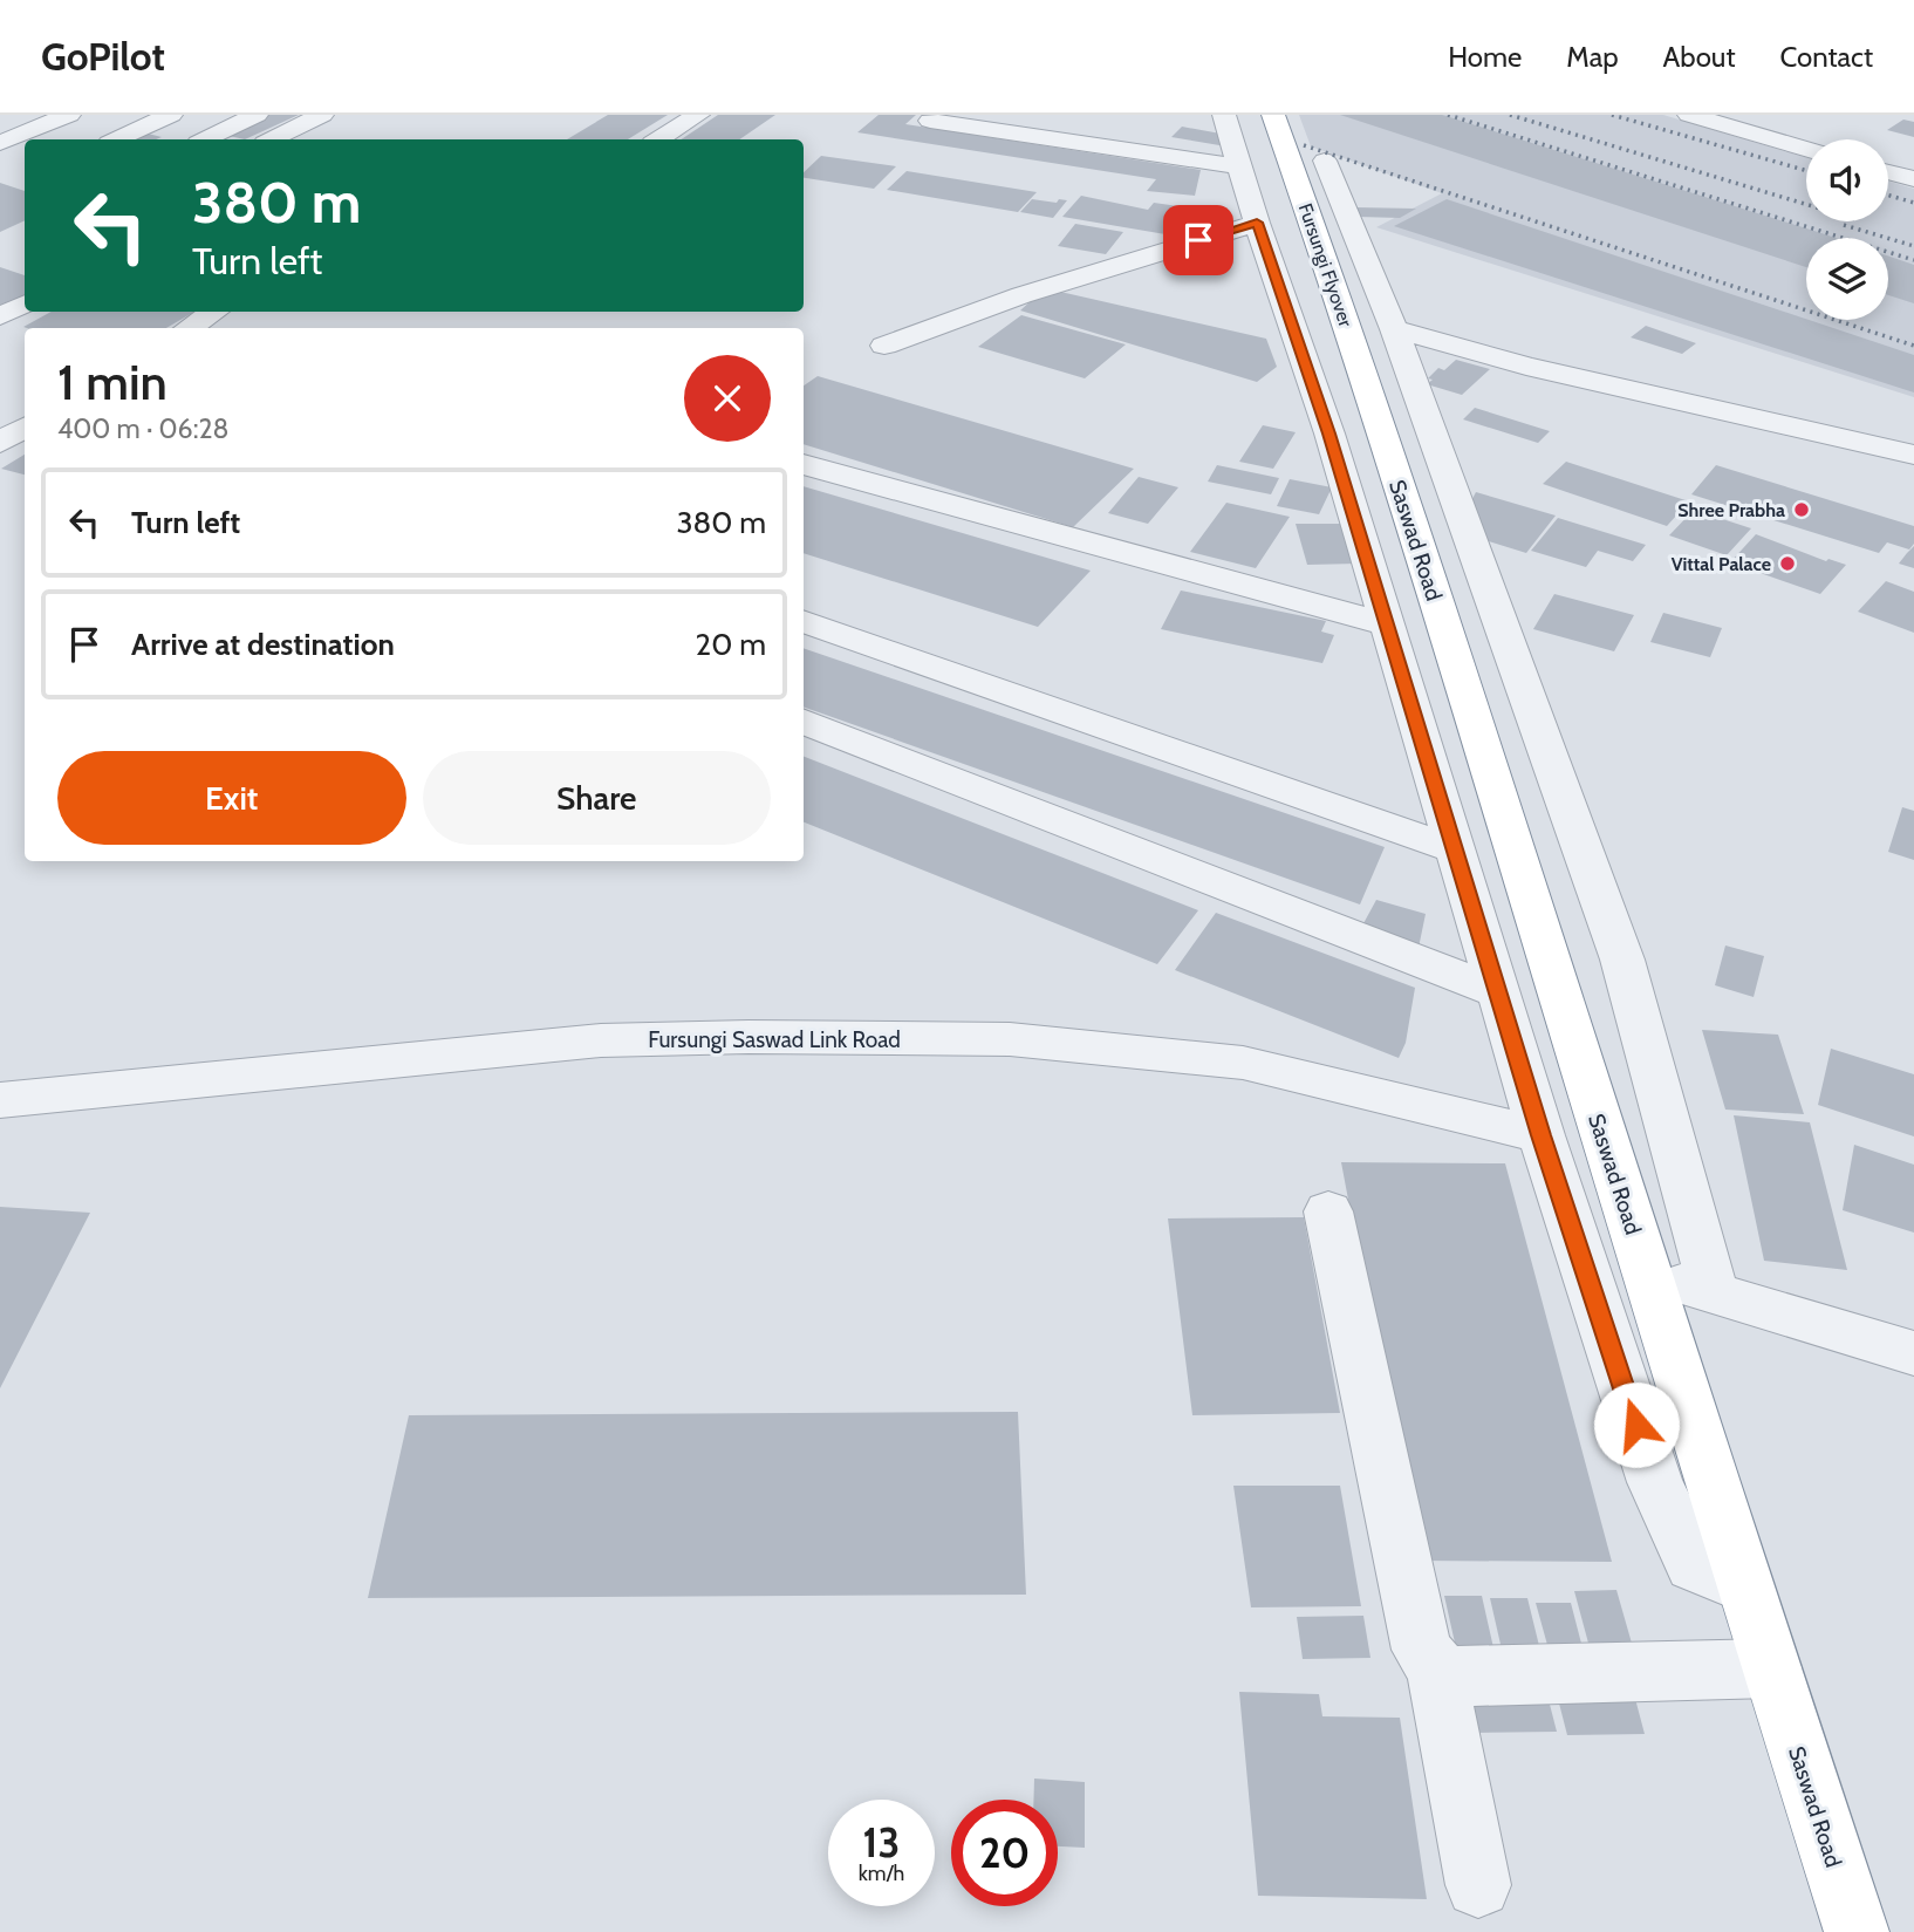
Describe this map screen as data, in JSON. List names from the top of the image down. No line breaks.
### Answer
{"streets":{"highway":["Fursungi Flyover","Saswad Road"],"street":["Fursungi Saswad Link Road"]},"crossings":[["Fursungi Flyover","Saswad Road"]],"places":["Shree Prabha","Vittal Palace"],"page":{"header":"GoPilot","nav":["Home","Map","About","Contact"],"turn":["380 m","Turn left"],"heading":["1 min","400 m · 06:28"],"list":[{"name":"Turn left","value":"380 m"},{"name":"Arrive at destination","value":"20 m"}],"buttons":["Exit","Share"],"speed":"13 km/h","limit":"20"}}
